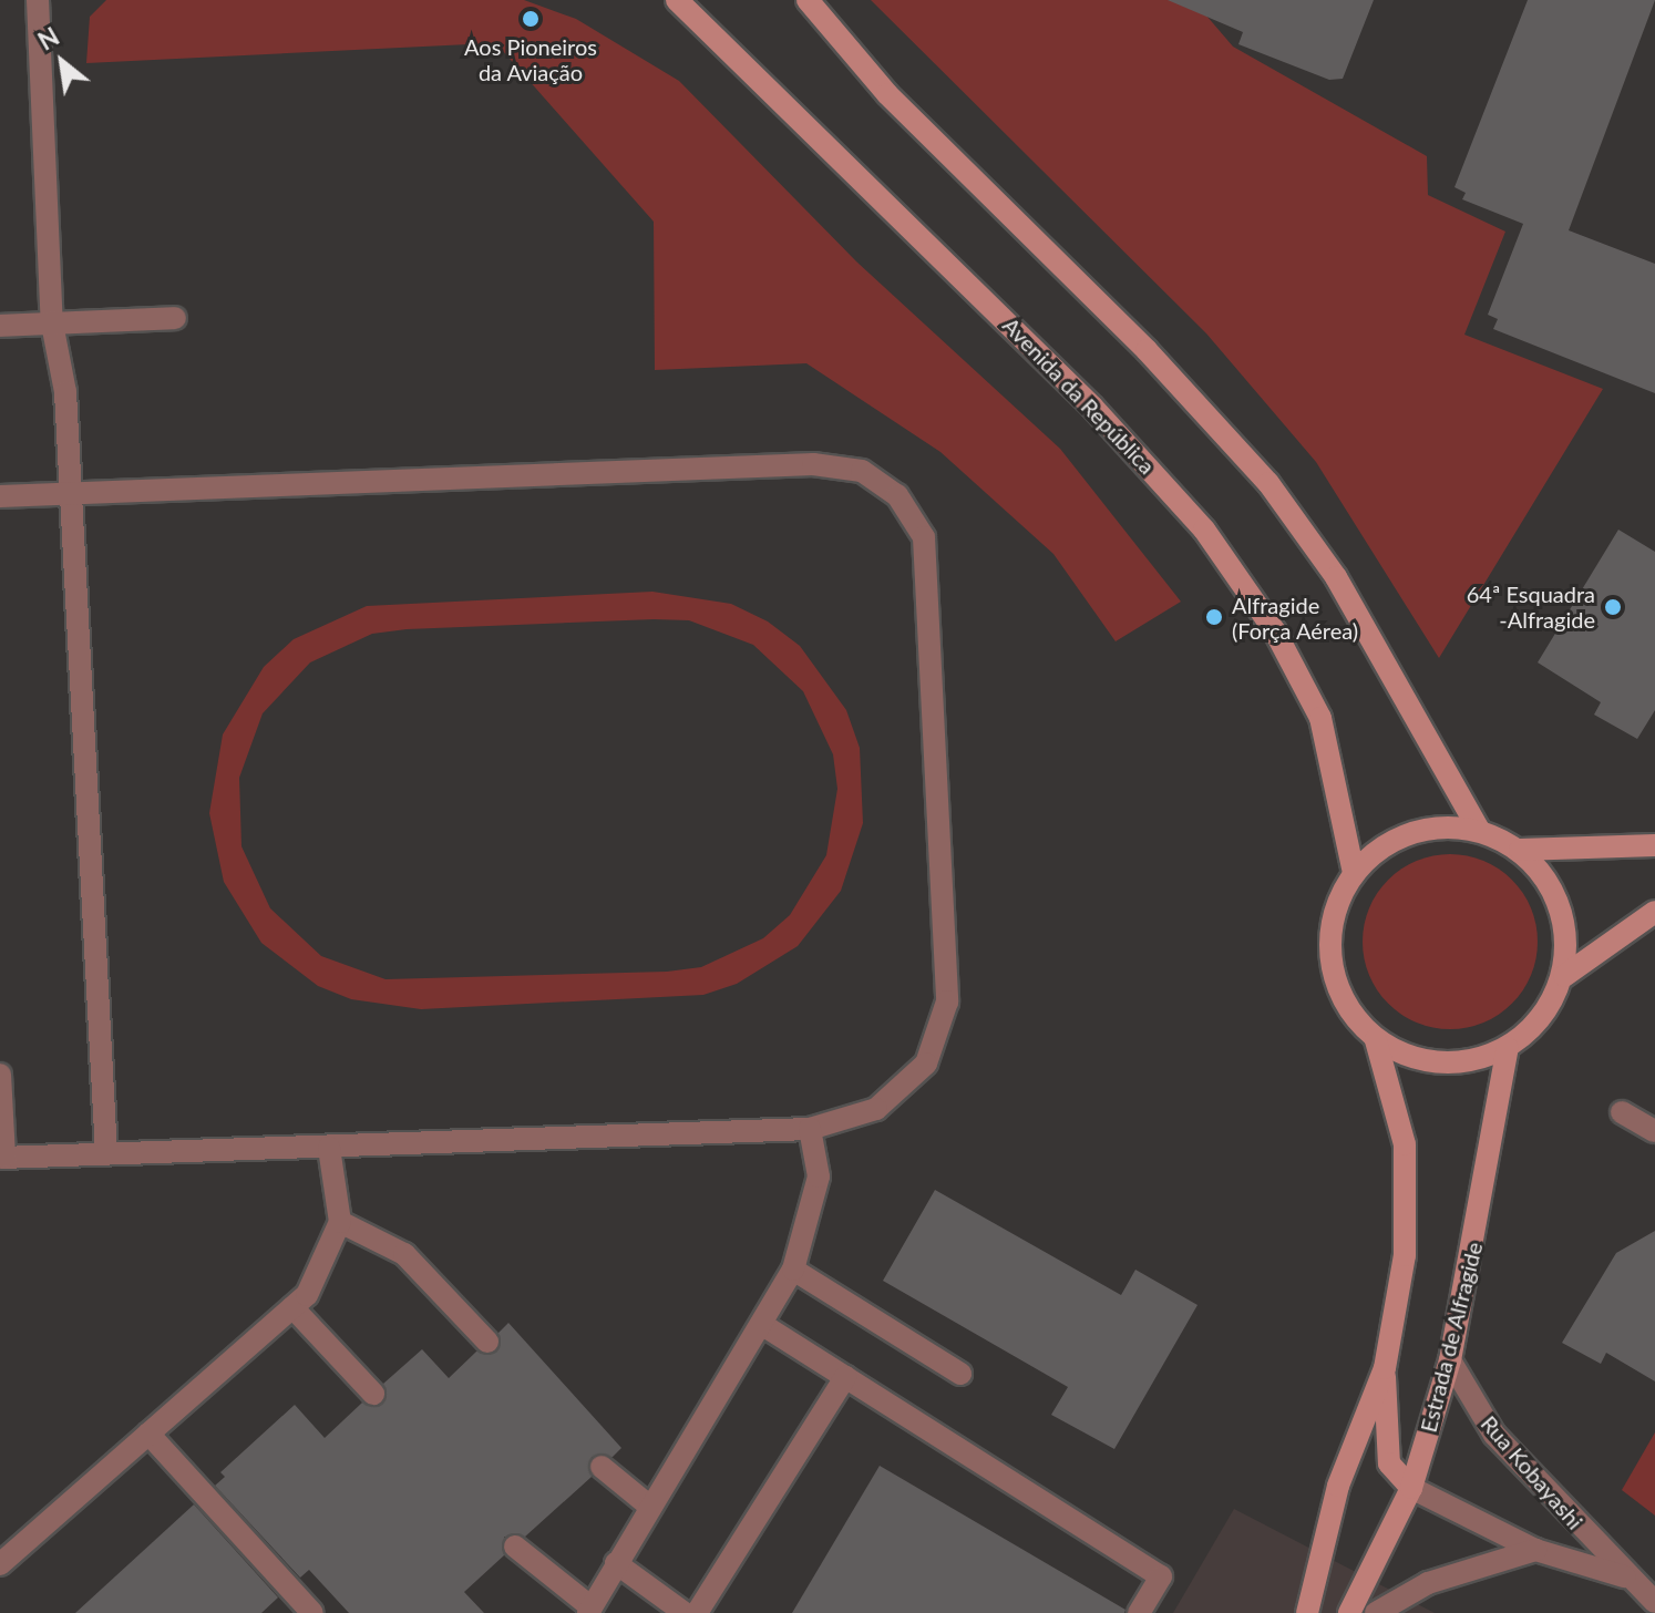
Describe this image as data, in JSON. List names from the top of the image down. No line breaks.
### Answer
{"streets":{"street":["Avenida da República","Estrada de Alfragide","Rua Kobayashi"]},"crossings":[["Avenida da República","Estrada de Alfragide"],["Estrada de Alfragide","Rua Kobayashi"]],"places":["Aos Pioneiros da Aviação","64ª Esquadra -Alfragide","Alfragide (Força Aérea)"],"north":"top left"}
